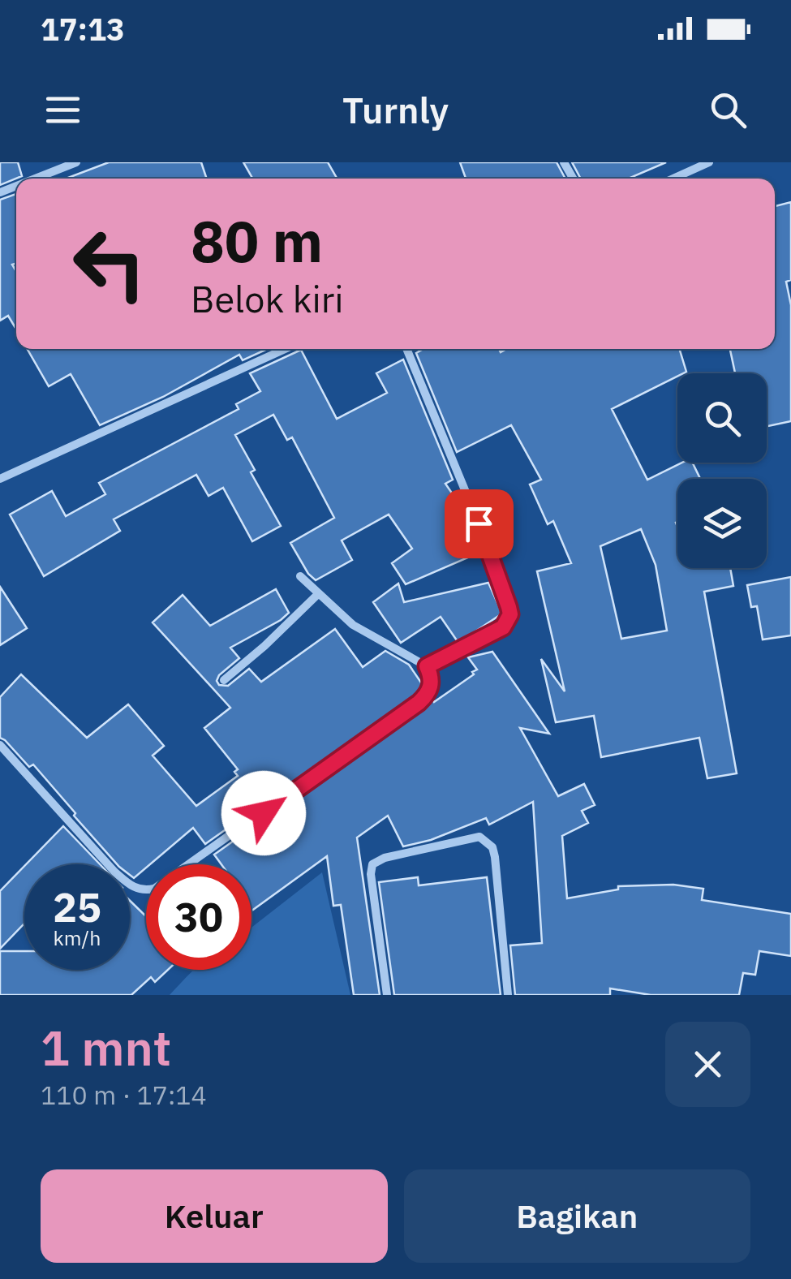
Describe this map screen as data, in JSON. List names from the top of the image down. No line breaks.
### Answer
{"page":{"status":"17:13","header":"Turnly","turn":["80 m","Belok kiri"],"speed":"25 km/h","limit":"30","heading":["1 mnt","110 m · 17:14"],"buttons":["Keluar","Bagikan"]}}
